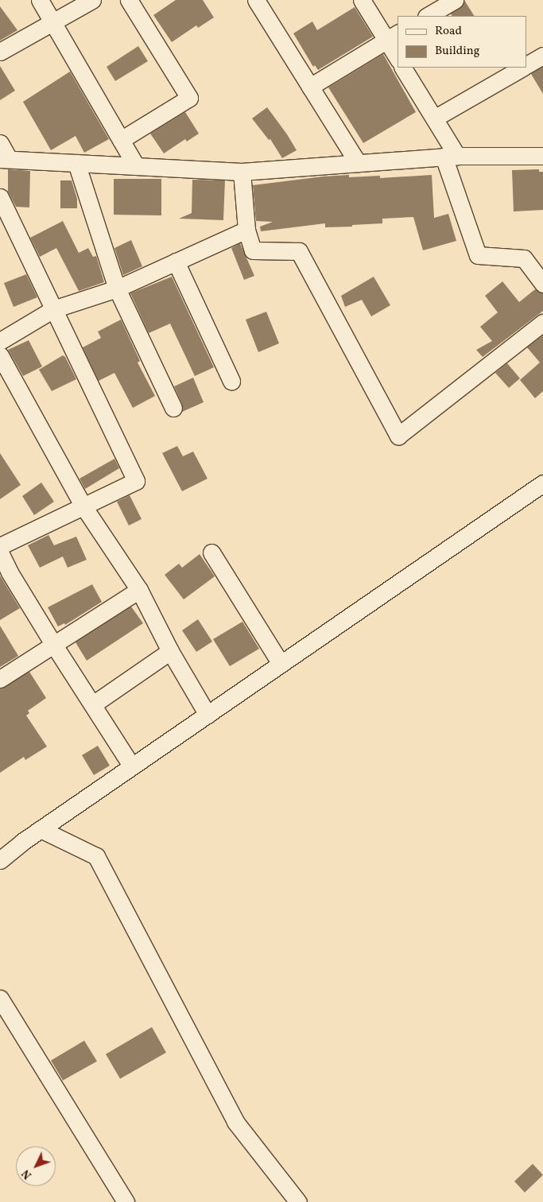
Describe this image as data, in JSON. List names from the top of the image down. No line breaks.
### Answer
{"legend":["Road","Building"],"north":"bottom left"}
